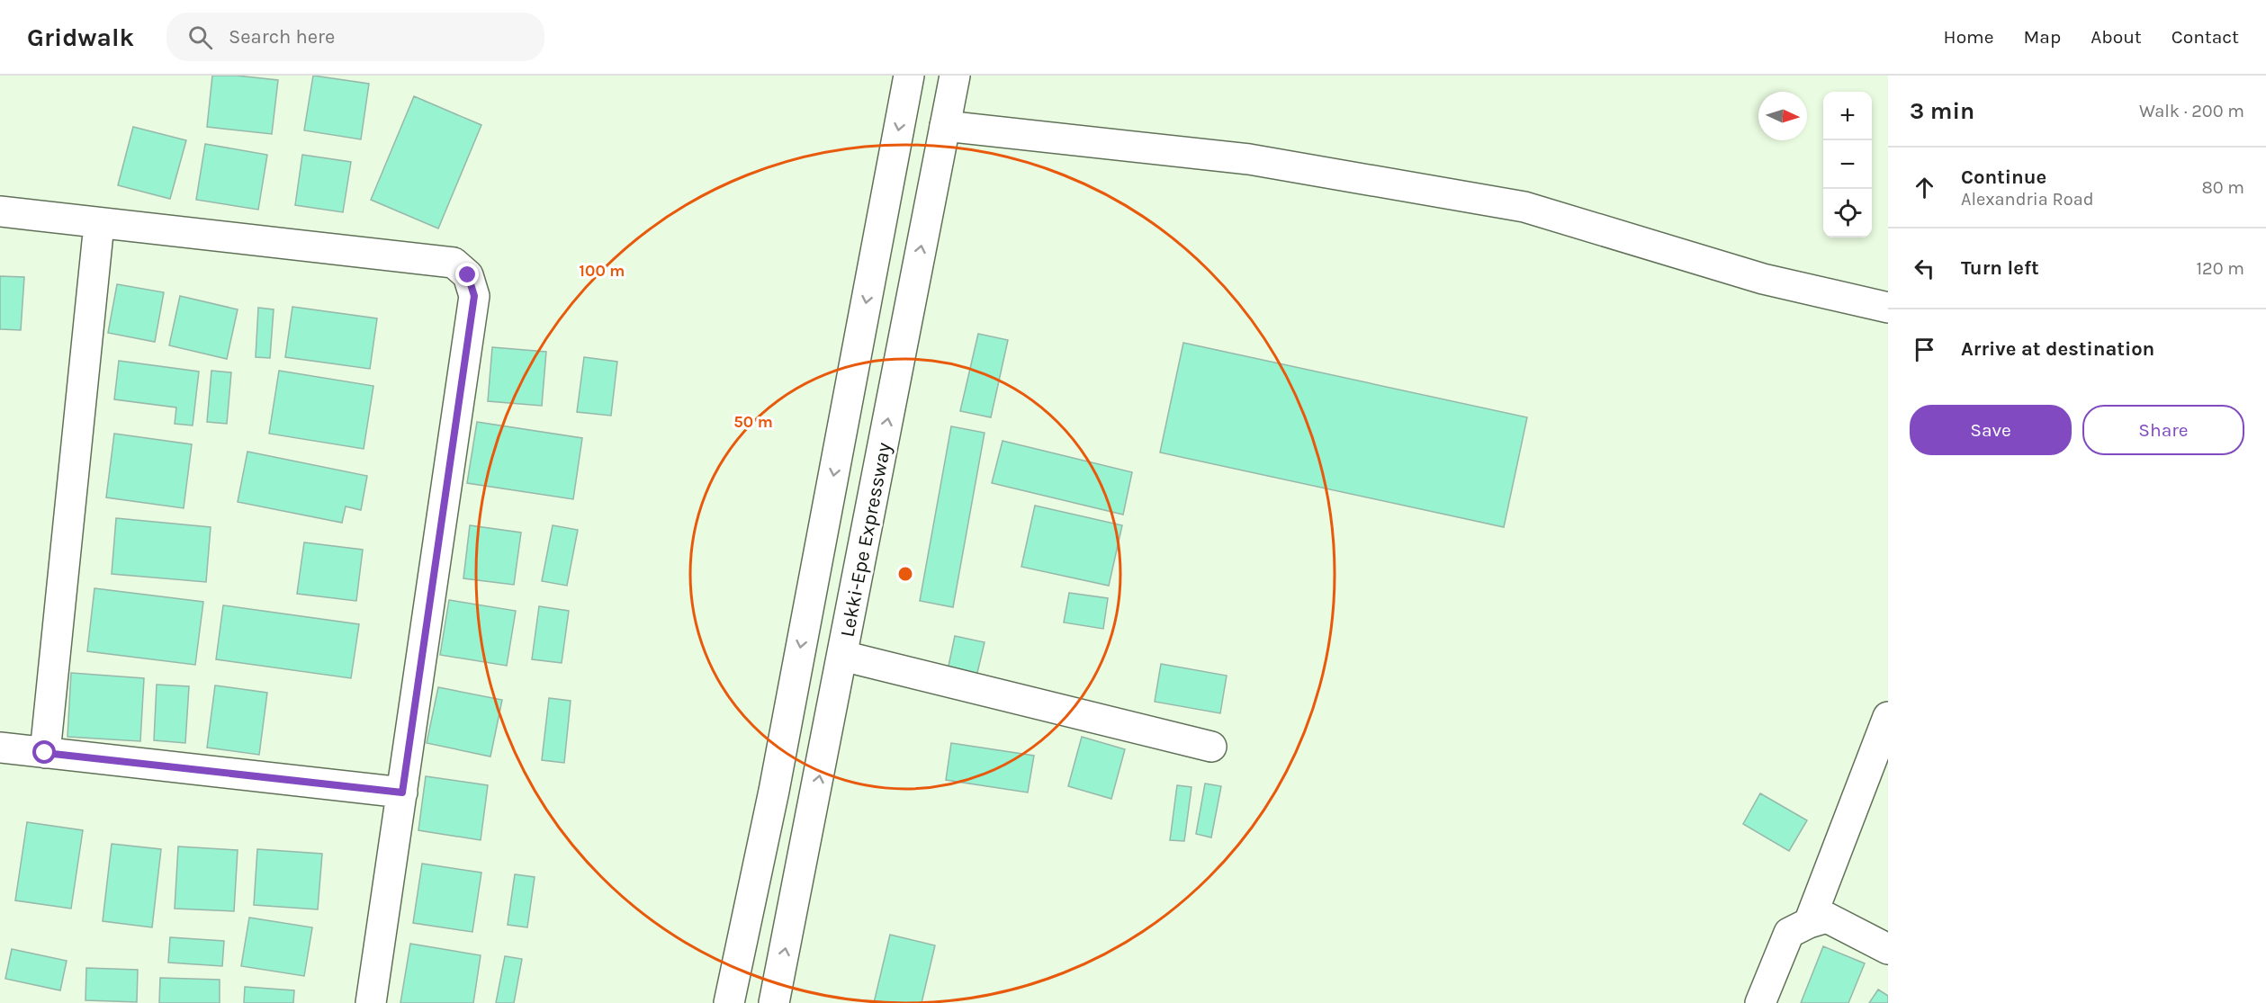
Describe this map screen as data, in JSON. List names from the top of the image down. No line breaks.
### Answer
{"streets":{"main road":["Lekki-Epe Expressway"]},"north":"right","page":{"header":"Gridwalk","search":"Search here","nav":["Home","Map","About","Contact"],"heading":["3 min","Walk · 200 m"],"map_buttons":["+","−"],"list":[["Continue","Alexandria Road","80 m"],["Turn left","120 m"],"Arrive at destination"],"buttons":["Save","Share"]},"rings":["100 m","50 m"]}
